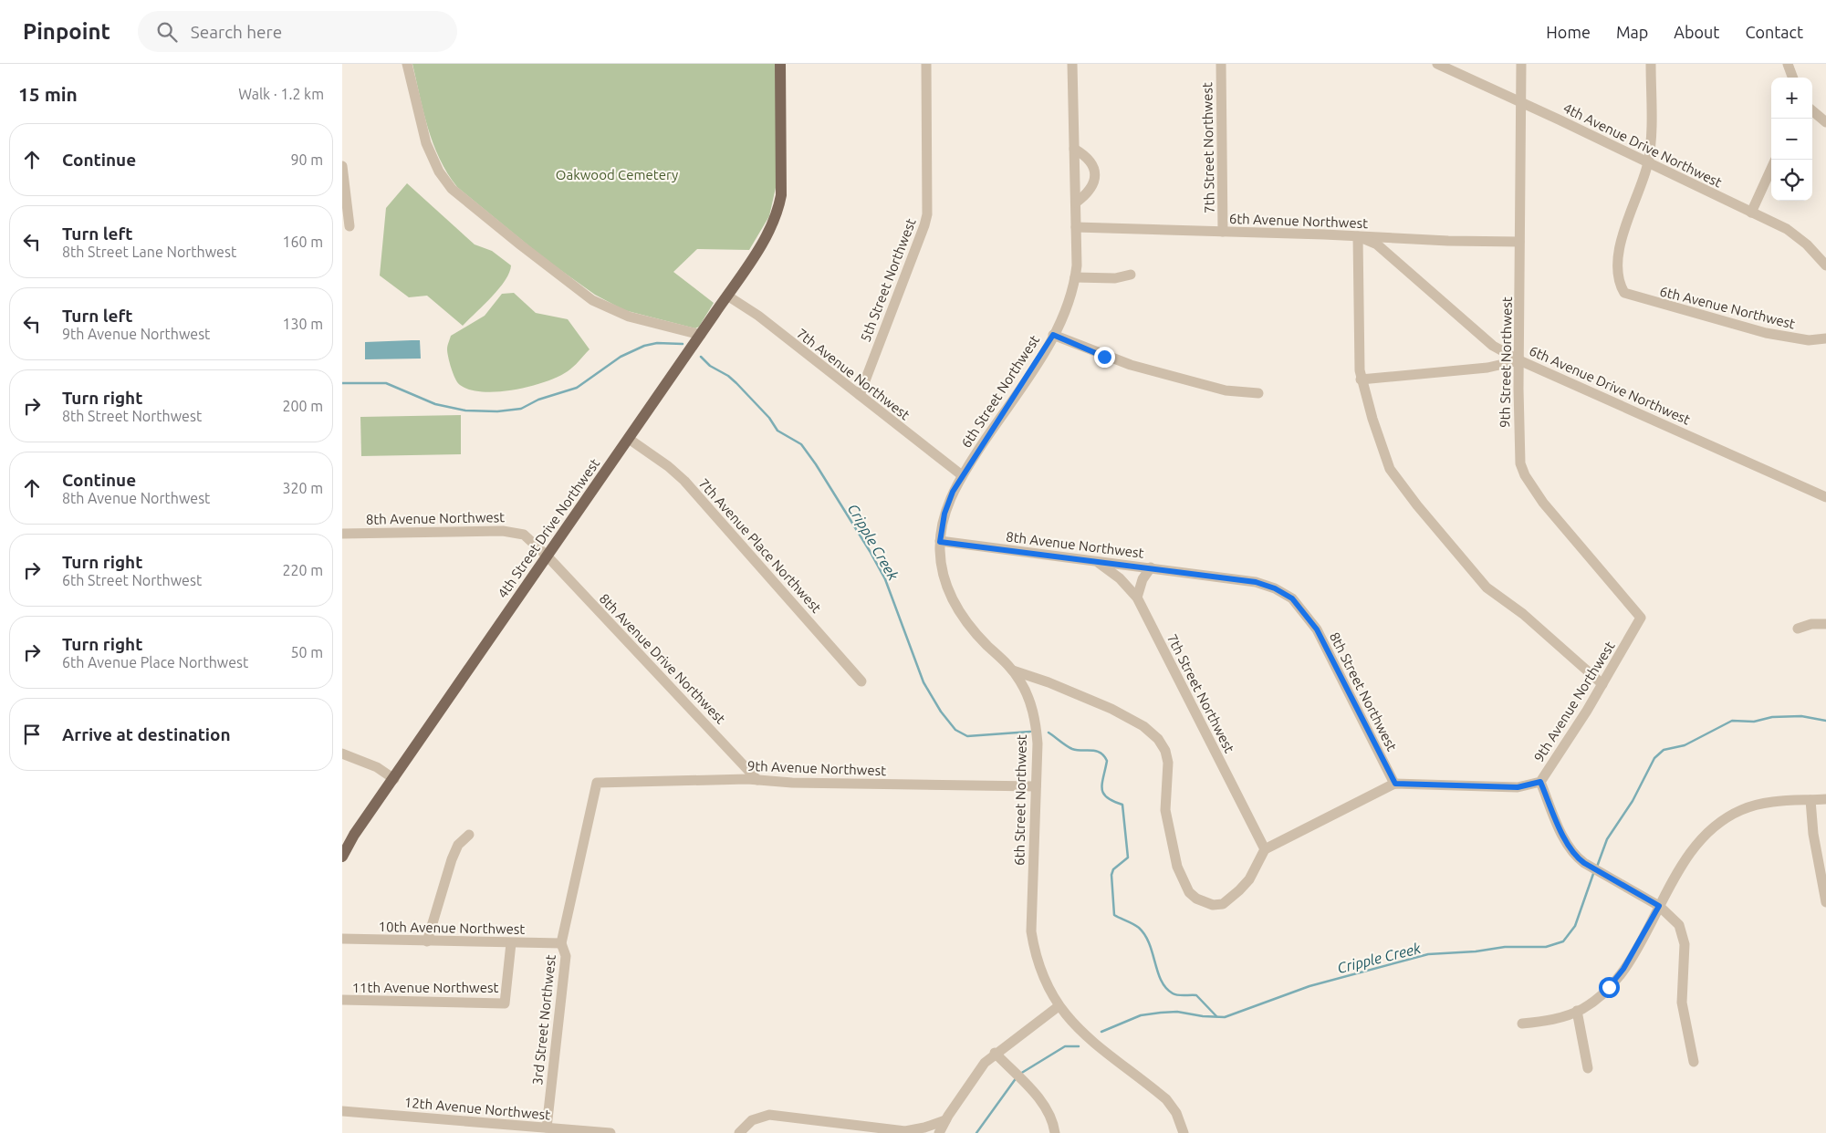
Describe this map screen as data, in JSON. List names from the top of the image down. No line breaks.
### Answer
{"streets":{"main road":["4th Street Drive Northwest"],"street":["4th Avenue Drive Northwest","7th Street Northwest","6th Avenue Northwest","5th Street Northwest","9th Street Northwest","7th Avenue Northwest","6th Avenue Drive Northwest","6th Street Northwest","8th Avenue Northwest","7th Avenue Place Northwest","8th Avenue Drive Northwest","8th Street Northwest","9th Avenue Northwest","10th Avenue Northwest","11th Avenue Northwest","3rd Street Northwest","12th Avenue Northwest"]},"crossings":[["4th Avenue Drive Northwest","6th Avenue Northwest"],["4th Avenue Drive Northwest","9th Street Northwest"],["7th Street Northwest","6th Avenue Northwest"],["7th Street Northwest","8th Avenue Northwest"],["7th Street Northwest","9th Avenue Northwest"],["6th Avenue Northwest","9th Street Northwest"],["6th Avenue Northwest","6th Avenue Drive Northwest"],["6th Avenue Northwest","6th Street Northwest"],["5th Street Northwest","7th Avenue Northwest"],["9th Street Northwest","6th Avenue Drive Northwest"],["9th Street Northwest","9th Avenue Northwest"],["7th Avenue Northwest","6th Street Northwest"],["7th Avenue Northwest","4th Street Drive Northwest"],["6th Street Northwest","8th Avenue Northwest"],["6th Street Northwest","9th Avenue Northwest"],["8th Avenue Northwest","4th Street Drive Northwest"],["8th Avenue Northwest","8th Avenue Drive Northwest"],["8th Avenue Northwest","8th Street Northwest"],["4th Street Drive Northwest","7th Avenue Place Northwest"],["4th Street Drive Northwest","8th Avenue Drive Northwest"],["8th Avenue Drive Northwest","9th Avenue Northwest"],["8th Street Northwest","9th Avenue Northwest"],["9th Avenue Northwest","3rd Street Northwest"],["10th Avenue Northwest","11th Avenue Northwest"],["10th Avenue Northwest","3rd Street Northwest"],["3rd Street Northwest","12th Avenue Northwest"]],"water":["Cripple Creek"],"parks":["Oakwood Cemetery"],"page":{"header":"Pinpoint","search":"Search here","nav":["Home","Map","About","Contact"],"heading":["15 min","Walk · 1.2 km"],"map_buttons":["+","−"],"list":[["Continue","90 m"],["Turn left","8th Street Lane Northwest","160 m"],["Turn left","9th Avenue Northwest","130 m"],["Turn right","8th Street Northwest","200 m"],["Continue","8th Avenue Northwest","320 m"],["Turn right","6th Street Northwest","220 m"],["Turn right","6th Avenue Place Northwest","50 m"],"Arrive at destination"]}}
